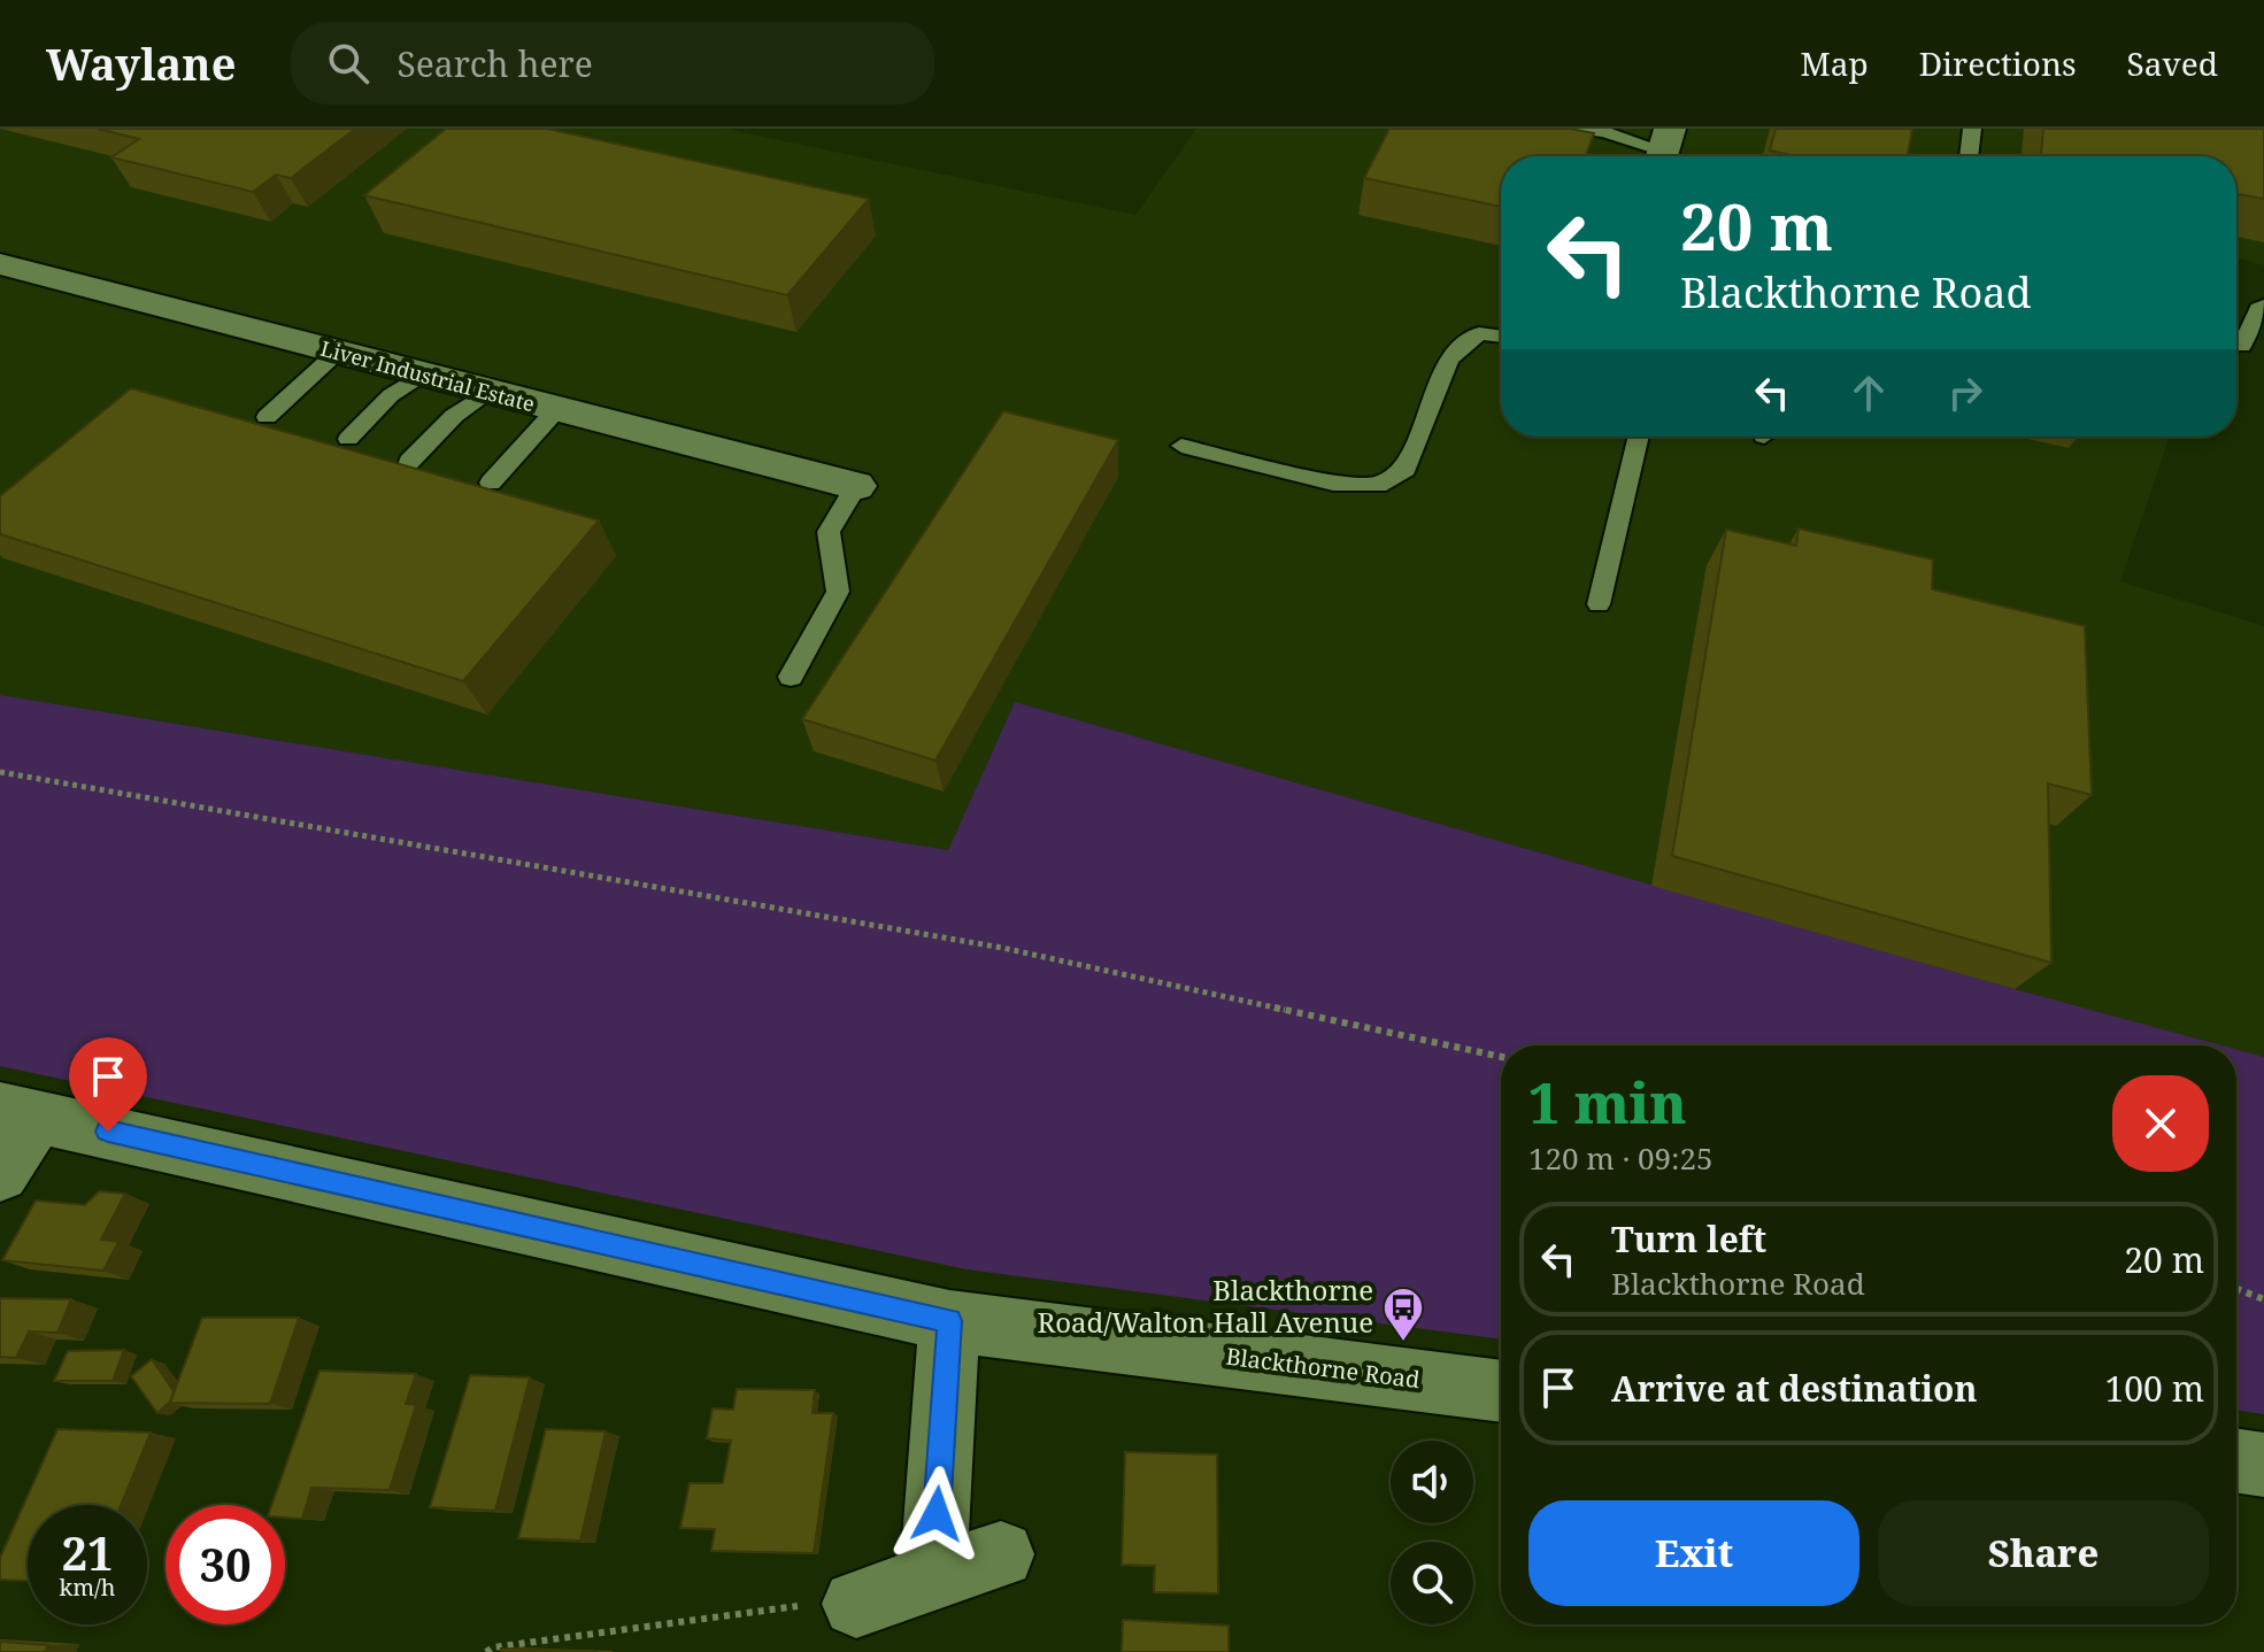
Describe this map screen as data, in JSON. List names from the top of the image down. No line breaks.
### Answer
{"streets":{"street":["Liver Industrial Estate","Blackthorne Road"]},"places":{"bus stop":["Blackthorne Road/Walton Hall Avenue"]},"page":{"header":"Waylane","search":"Search here","nav":["Map","Directions","Saved"],"turn":["20 m","Blackthorne Road"],"heading":["1 min","120 m · 09:25"],"list":[{"name":"Turn left","note":"Blackthorne Road","value":"20 m"},{"name":"Arrive at destination","value":"100 m"}],"buttons":["Exit","Share"],"speed":"21 km/h","limit":"30"}}
